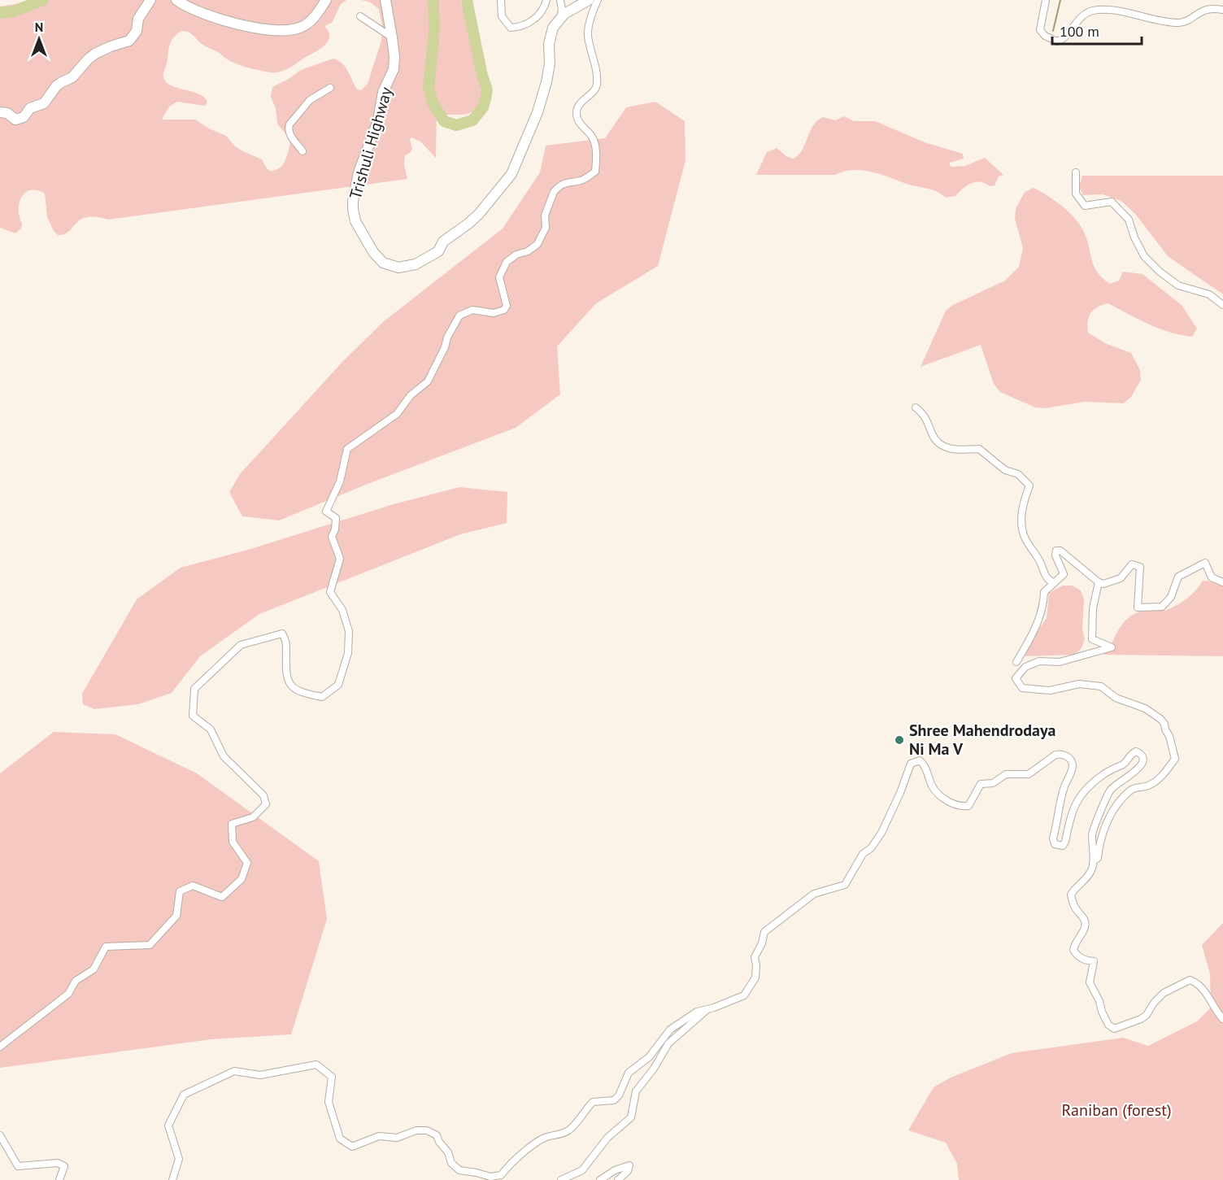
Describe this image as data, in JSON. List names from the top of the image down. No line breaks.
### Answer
{"streets":{"street":["Trishuli Highway"]},"parks":["Raniban (forest)"],"places":["Shree Mahendrodaya Ni Ma V"],"scale_bar":"100 m","north":"top"}
